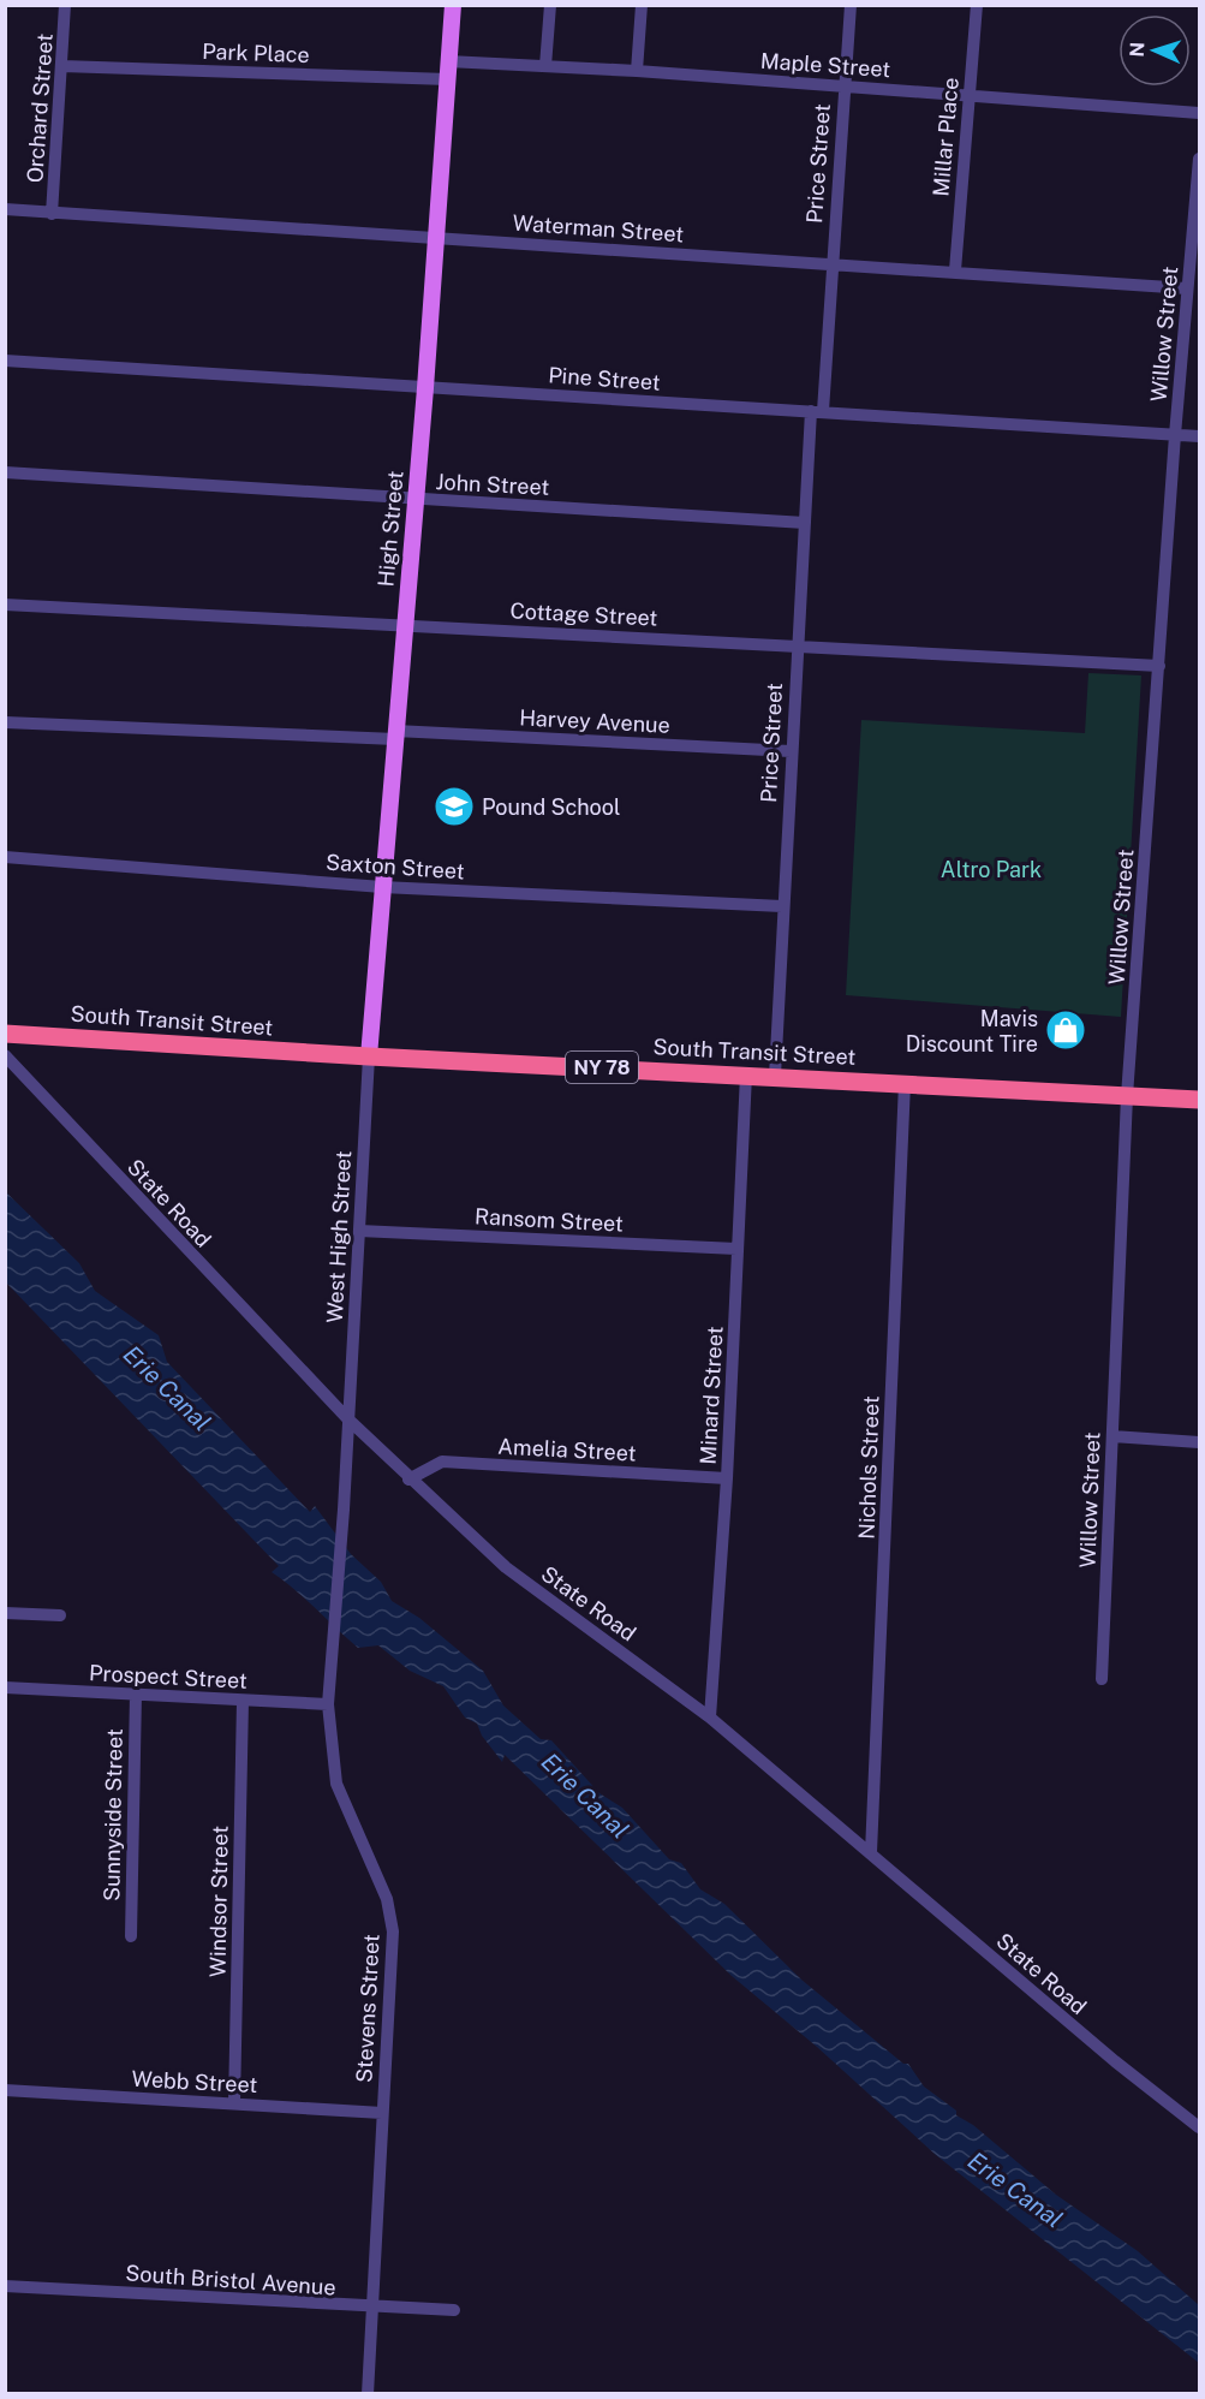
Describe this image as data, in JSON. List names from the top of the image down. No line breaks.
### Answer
{"streets":{"highway":["South Transit Street","NY 78"],"main road":["High Street"],"street":["Park Place","Maple Street","Orchard Street","Millar Place","Price Street","Waterman Street","Willow Street","Pine Street","John Street","Cottage Street","Harvey Avenue","Saxton Street","State Road","Ransom Street","West High Street","Minard Street","Amelia Street","Nichols Street","Prospect Street","Sunnyside Street","Windsor Street","Stevens Street","Webb Street","South Bristol Avenue"]},"crossings":[["Park Place","Orchard Street"],["Park Place","High Street"],["Maple Street","Millar Place"],["Maple Street","Price Street"],["Maple Street","High Street"],["Orchard Street","Waterman Street"],["Millar Place","Waterman Street"],["Price Street","Waterman Street"],["Price Street","Pine Street"],["Price Street","John Street"],["Price Street","Cottage Street"],["Price Street","Harvey Avenue"],["Price Street","Saxton Street"],["Price Street","South Transit Street"],["Waterman Street","Willow Street"],["Waterman Street","High Street"],["Willow Street","Pine Street"],["Willow Street","Cottage Street"],["Willow Street","South Transit Street"],["Pine Street","High Street"],["John Street","High Street"],["High Street","Cottage Street"],["High Street","Harvey Avenue"],["High Street","Saxton Street"],["High Street","South Transit Street"],["High Street","West High Street"],["South Transit Street","West High Street"],["South Transit Street","Minard Street"],["South Transit Street","Nichols Street"],["State Road","West High Street"],["State Road","Minard Street"],["State Road","Amelia Street"],["State Road","Nichols Street"],["State Road","Stevens Street"],["Ransom Street","West High Street"],["Ransom Street","Minard Street"],["West High Street","Stevens Street"],["Minard Street","Amelia Street"],["Prospect Street","Sunnyside Street"],["Prospect Street","Windsor Street"],["Prospect Street","Stevens Street"],["Windsor Street","Webb Street"],["Stevens Street","Webb Street"],["Stevens Street","South Bristol Avenue"]],"water":["Erie Canal"],"parks":["Altro Park"],"places":{"school or university":["Pound School"],"shop":["Mavis Discount Tire"]},"north":"left"}
